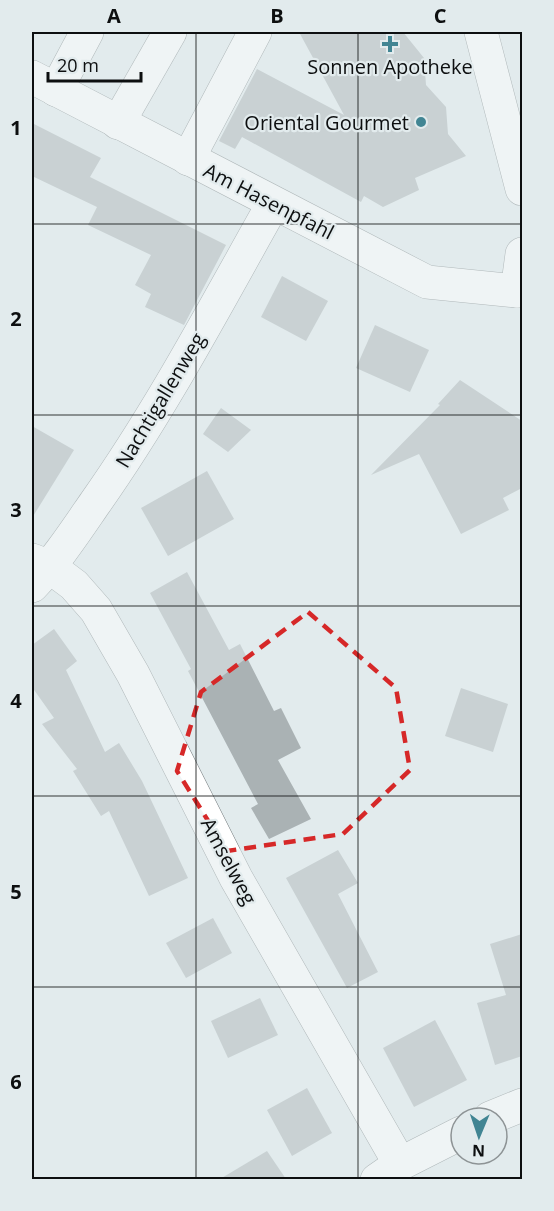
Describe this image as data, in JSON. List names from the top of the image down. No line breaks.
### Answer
{"streets":{"street":["Am Hasenpfahl","Nachtigallenweg","Amselweg"]},"crossings":[["Am Hasenpfahl","Nachtigallenweg"],["Nachtigallenweg","Amselweg"]],"places":{"health":["Sonnen Apotheke"],"other":["Oriental Gourmet"]},"scale_bar":"20 m","north":"bottom","grid":{"columns":["A","B","C"],"rows":["1","2","3","4","5","6"]}}
